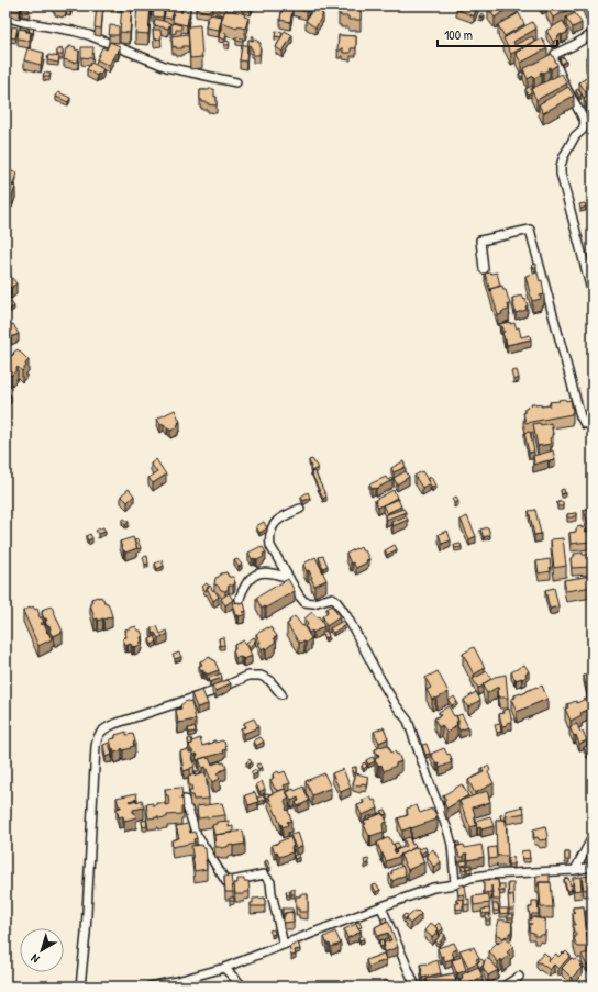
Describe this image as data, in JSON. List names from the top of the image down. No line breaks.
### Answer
{"scale_bar":"100 m","north":"bottom left"}
